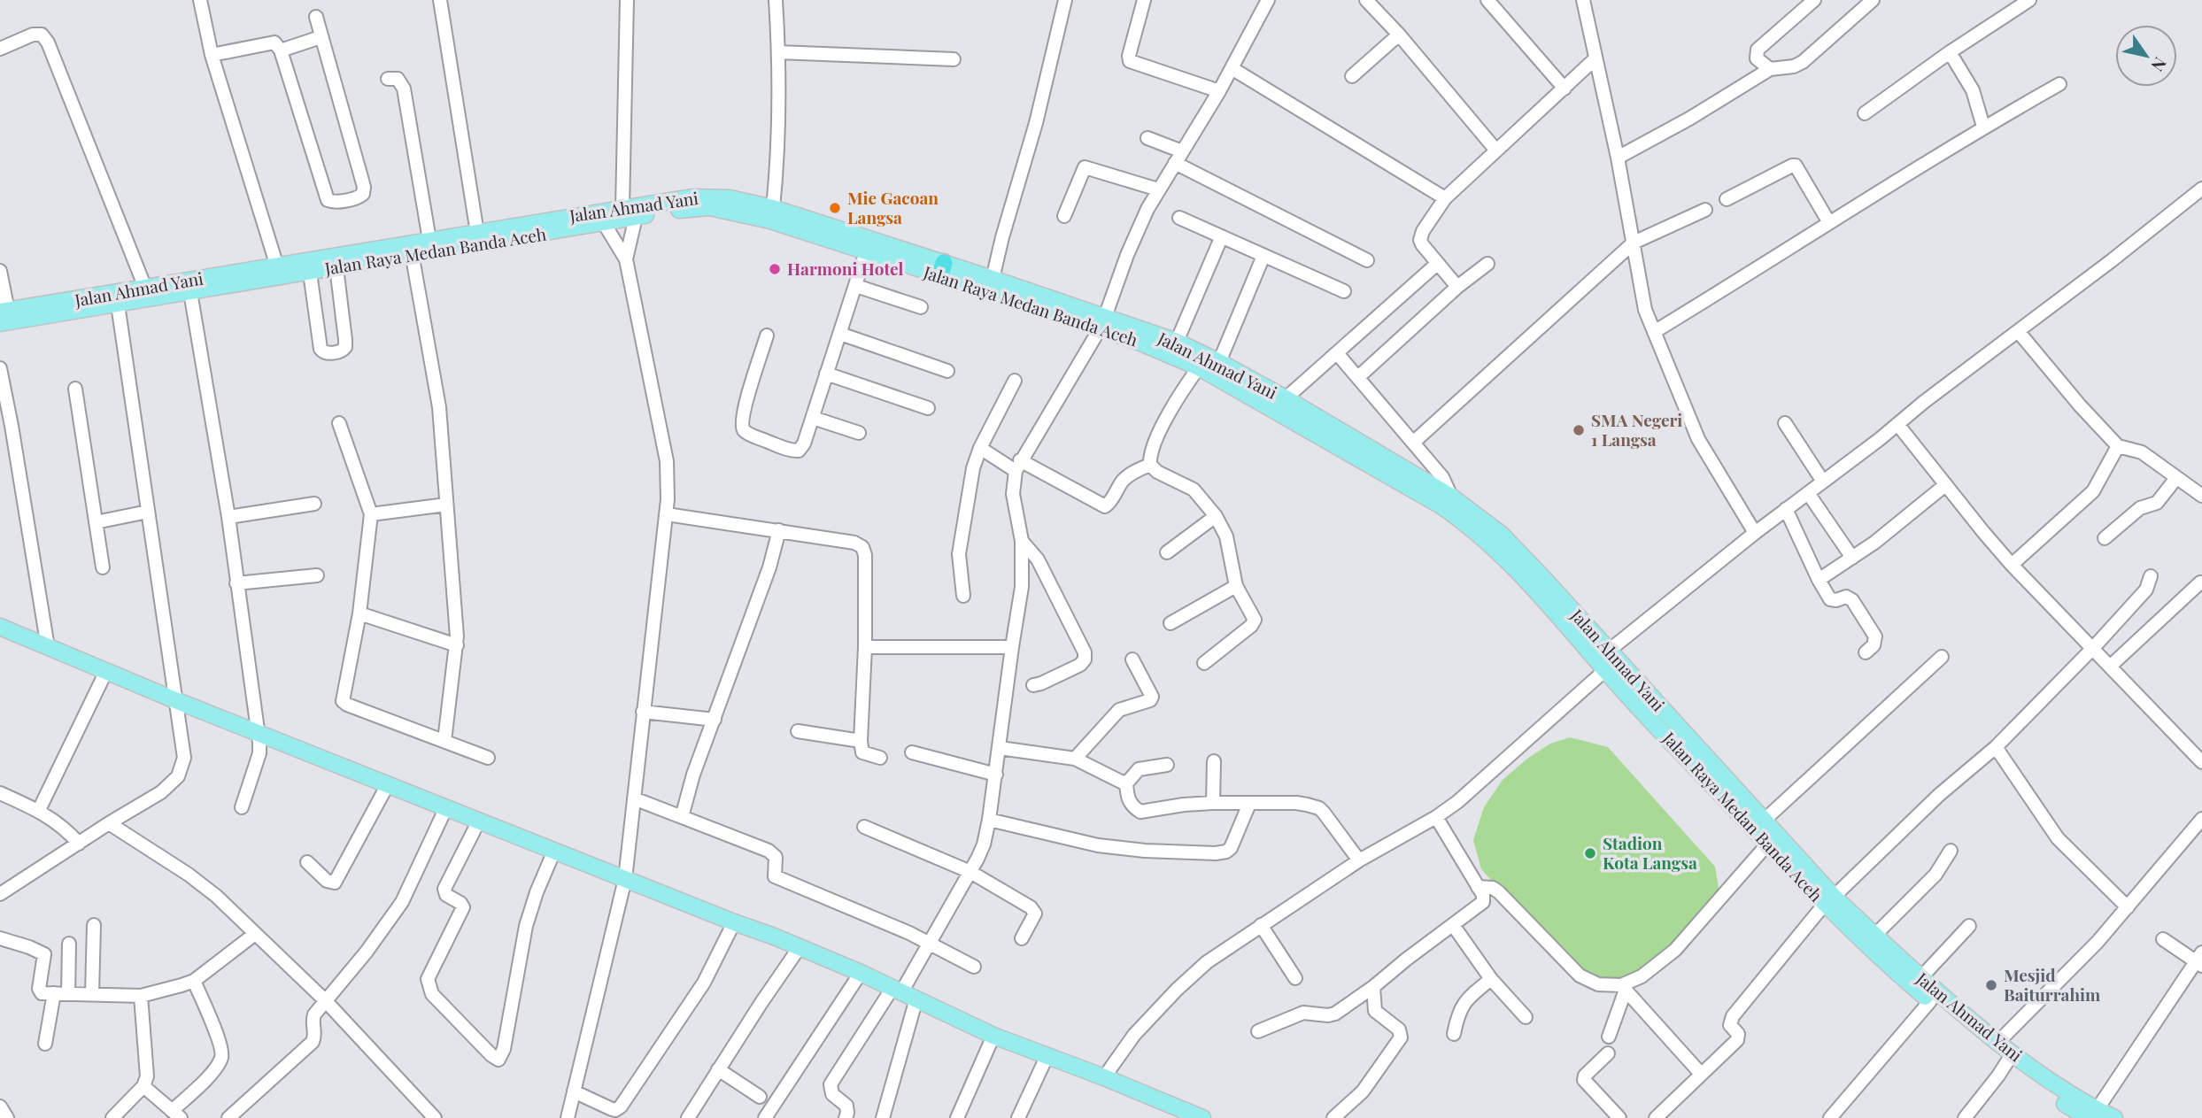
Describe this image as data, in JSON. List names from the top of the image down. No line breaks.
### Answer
{"streets":{"main road":["Jalan Ahmad Yani","Jalan Raya Medan Banda Aceh"]},"crossings":[["Jalan Ahmad Yani","Jalan Raya Medan Banda Aceh"]],"places":["Mie Gacoan Langsa","Harmoni Hotel","SMA Negeri 1 Langsa","Stadion Kota Langsa","Mesjid Baiturrahim"],"north":"bottom right"}
